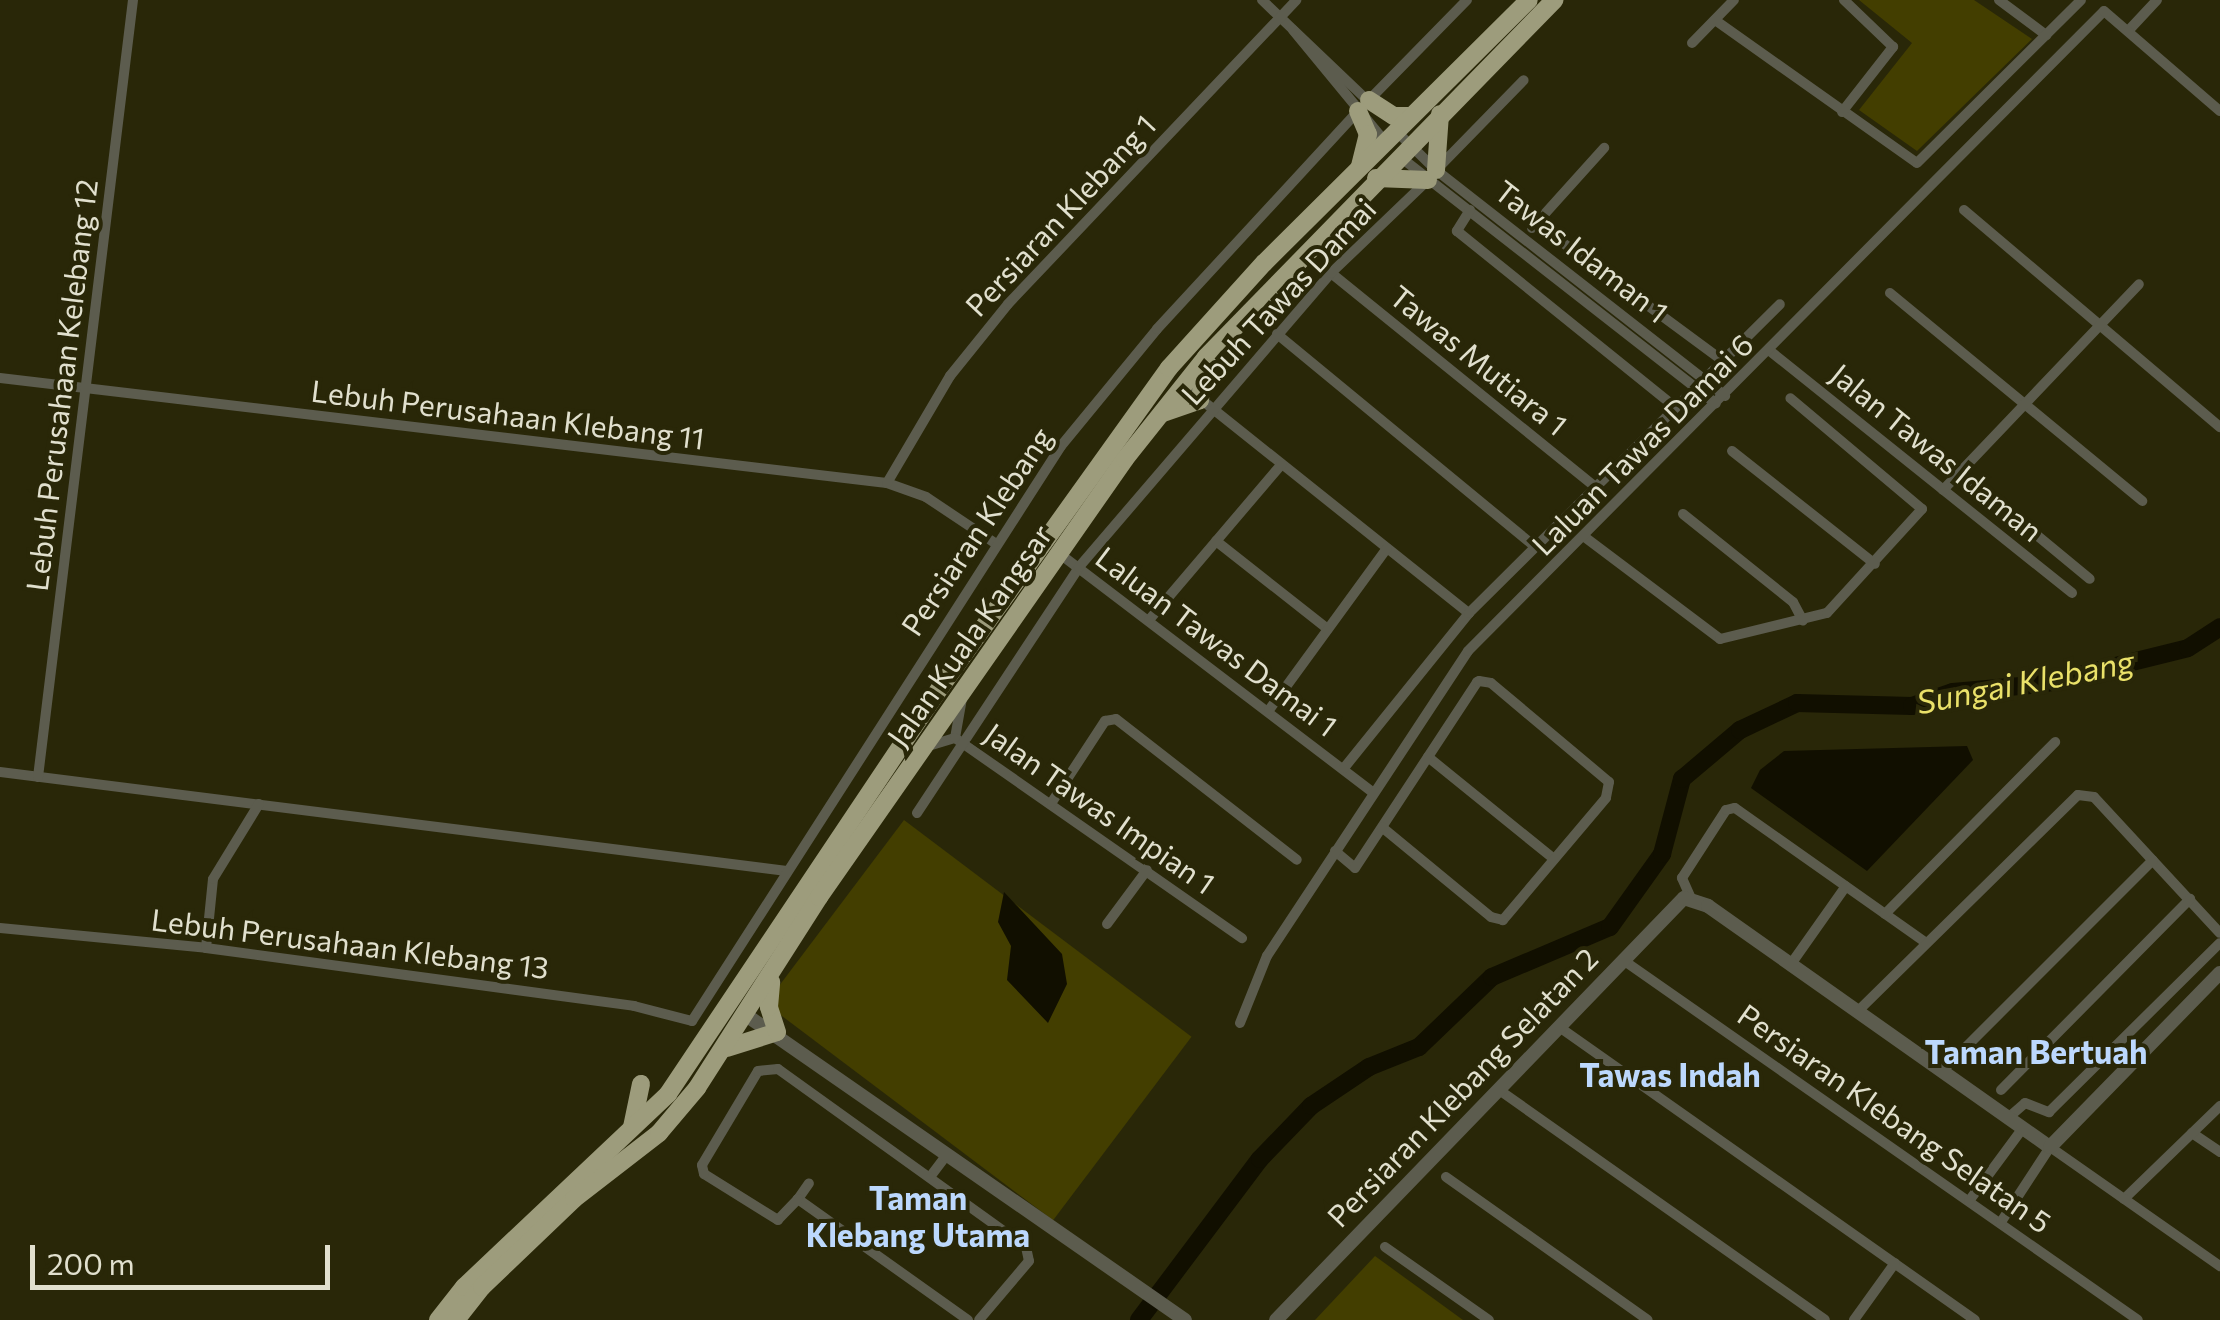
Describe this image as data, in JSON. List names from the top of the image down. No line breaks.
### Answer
{"streets":{"highway":["Jalan Kuala Kangsar"],"street":["Persiaran Klebang 1","Tawas Idaman 1","Lebuh Tawas Damai","Tawas Mutiara 1","Lebuh Perusahaan Kelebang 12","Lebuh Perusahaan Klebang 11","Laluan Tawas Damai 6","Jalan Tawas Idaman","Persiaran Klebang","Laluan Tawas Damai 1","Jalan Tawas Impian 1","Lebuh Perusahaan Klebang 13","Persiaran Klebang Selatan 2","Persiaran Klebang Selatan 5"]},"crossings":[["Persiaran Klebang 1","Tawas Idaman 1"],["Persiaran Klebang 1","Lebuh Perusahaan Klebang 11"],["Tawas Idaman 1","Lebuh Tawas Damai"],["Tawas Idaman 1","Laluan Tawas Damai 6"],["Tawas Idaman 1","Persiaran Klebang"],["Tawas Idaman 1","Jalan Kuala Kangsar"],["Lebuh Tawas Damai","Tawas Mutiara 1"],["Lebuh Tawas Damai","Laluan Tawas Damai 1"],["Lebuh Tawas Damai","Jalan Tawas Impian 1"],["Tawas Mutiara 1","Laluan Tawas Damai 6"],["Lebuh Perusahaan Kelebang 12","Lebuh Perusahaan Klebang 11"],["Lebuh Perusahaan Klebang 11","Persiaran Klebang"],["Laluan Tawas Damai 6","Jalan Tawas Idaman"],["Laluan Tawas Damai 6","Laluan Tawas Damai 1"],["Persiaran Klebang","Lebuh Perusahaan Klebang 13"],["Jalan Kuala Kangsar","Laluan Tawas Damai 1"],["Jalan Kuala Kangsar","Jalan Tawas Impian 1"],["Persiaran Klebang Selatan 2","Persiaran Klebang Selatan 5"]],"districts":["Taman Bertuah","Tawas Indah","Taman Klebang Utama"],"water":["Sungai Klebang"],"scale_bar":"200 m"}
